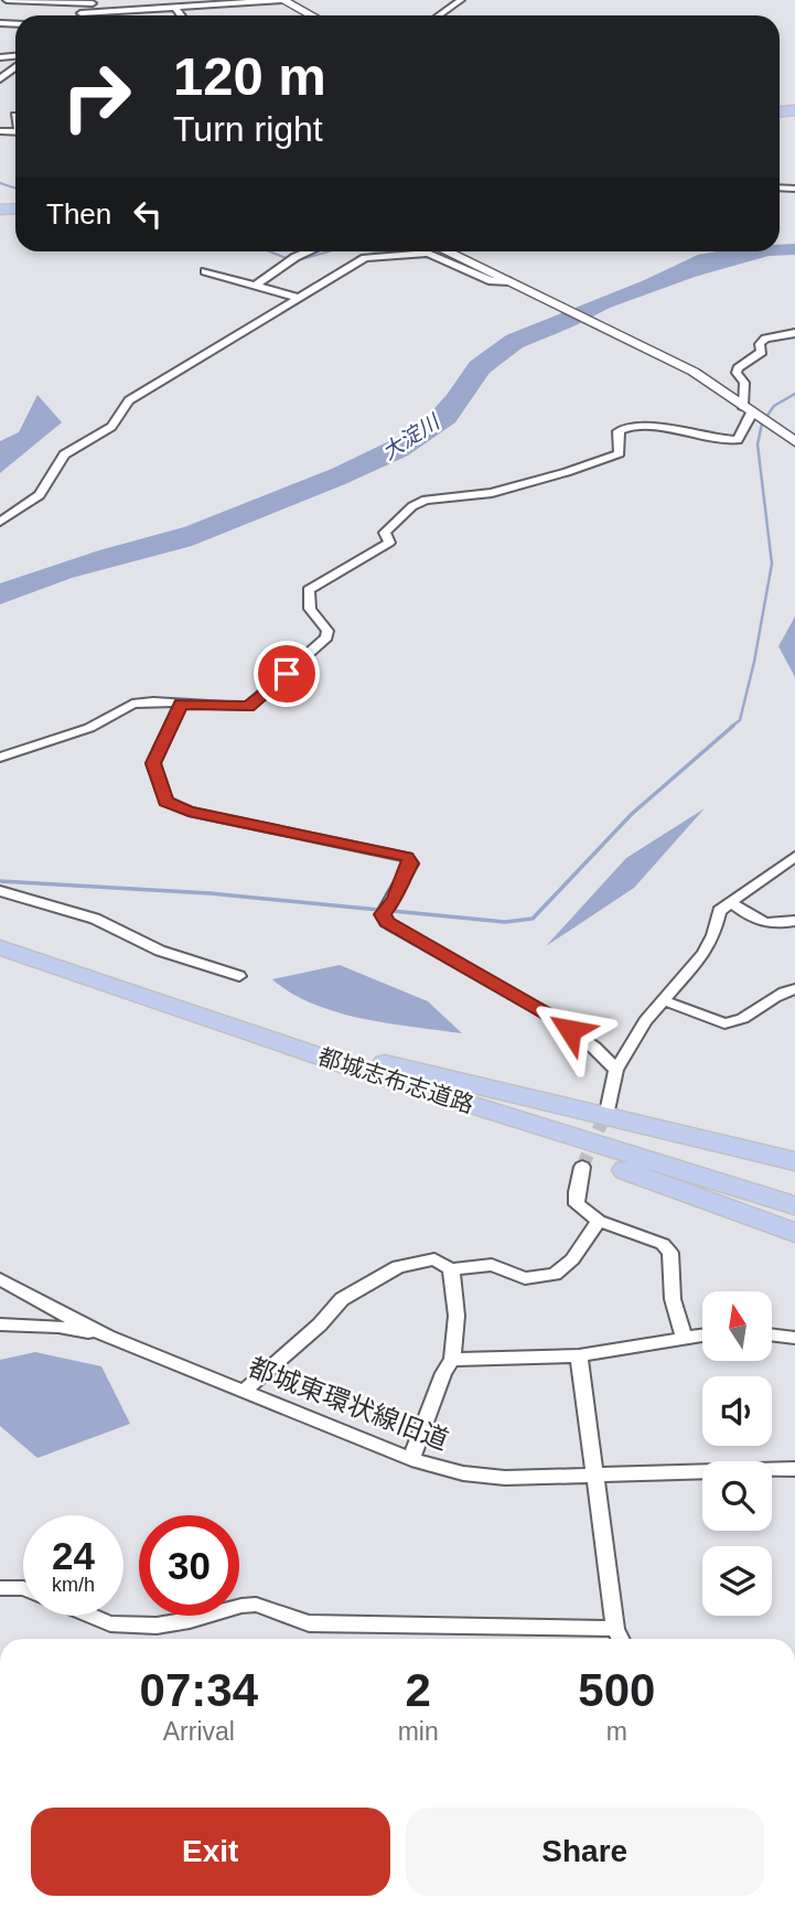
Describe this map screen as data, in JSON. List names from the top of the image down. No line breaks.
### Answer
{"streets":{"highway":["都城志布志道路"],"street":["都城東環状線旧道"]},"water":["大淀川"],"north":"top","page":{"turn":["120 m","Turn right"],"then":"Then","speed":"24 km/h","limit":"30","eta":["07:34","Arrival","2","min","500","m"],"buttons":["Exit","Share"]}}
